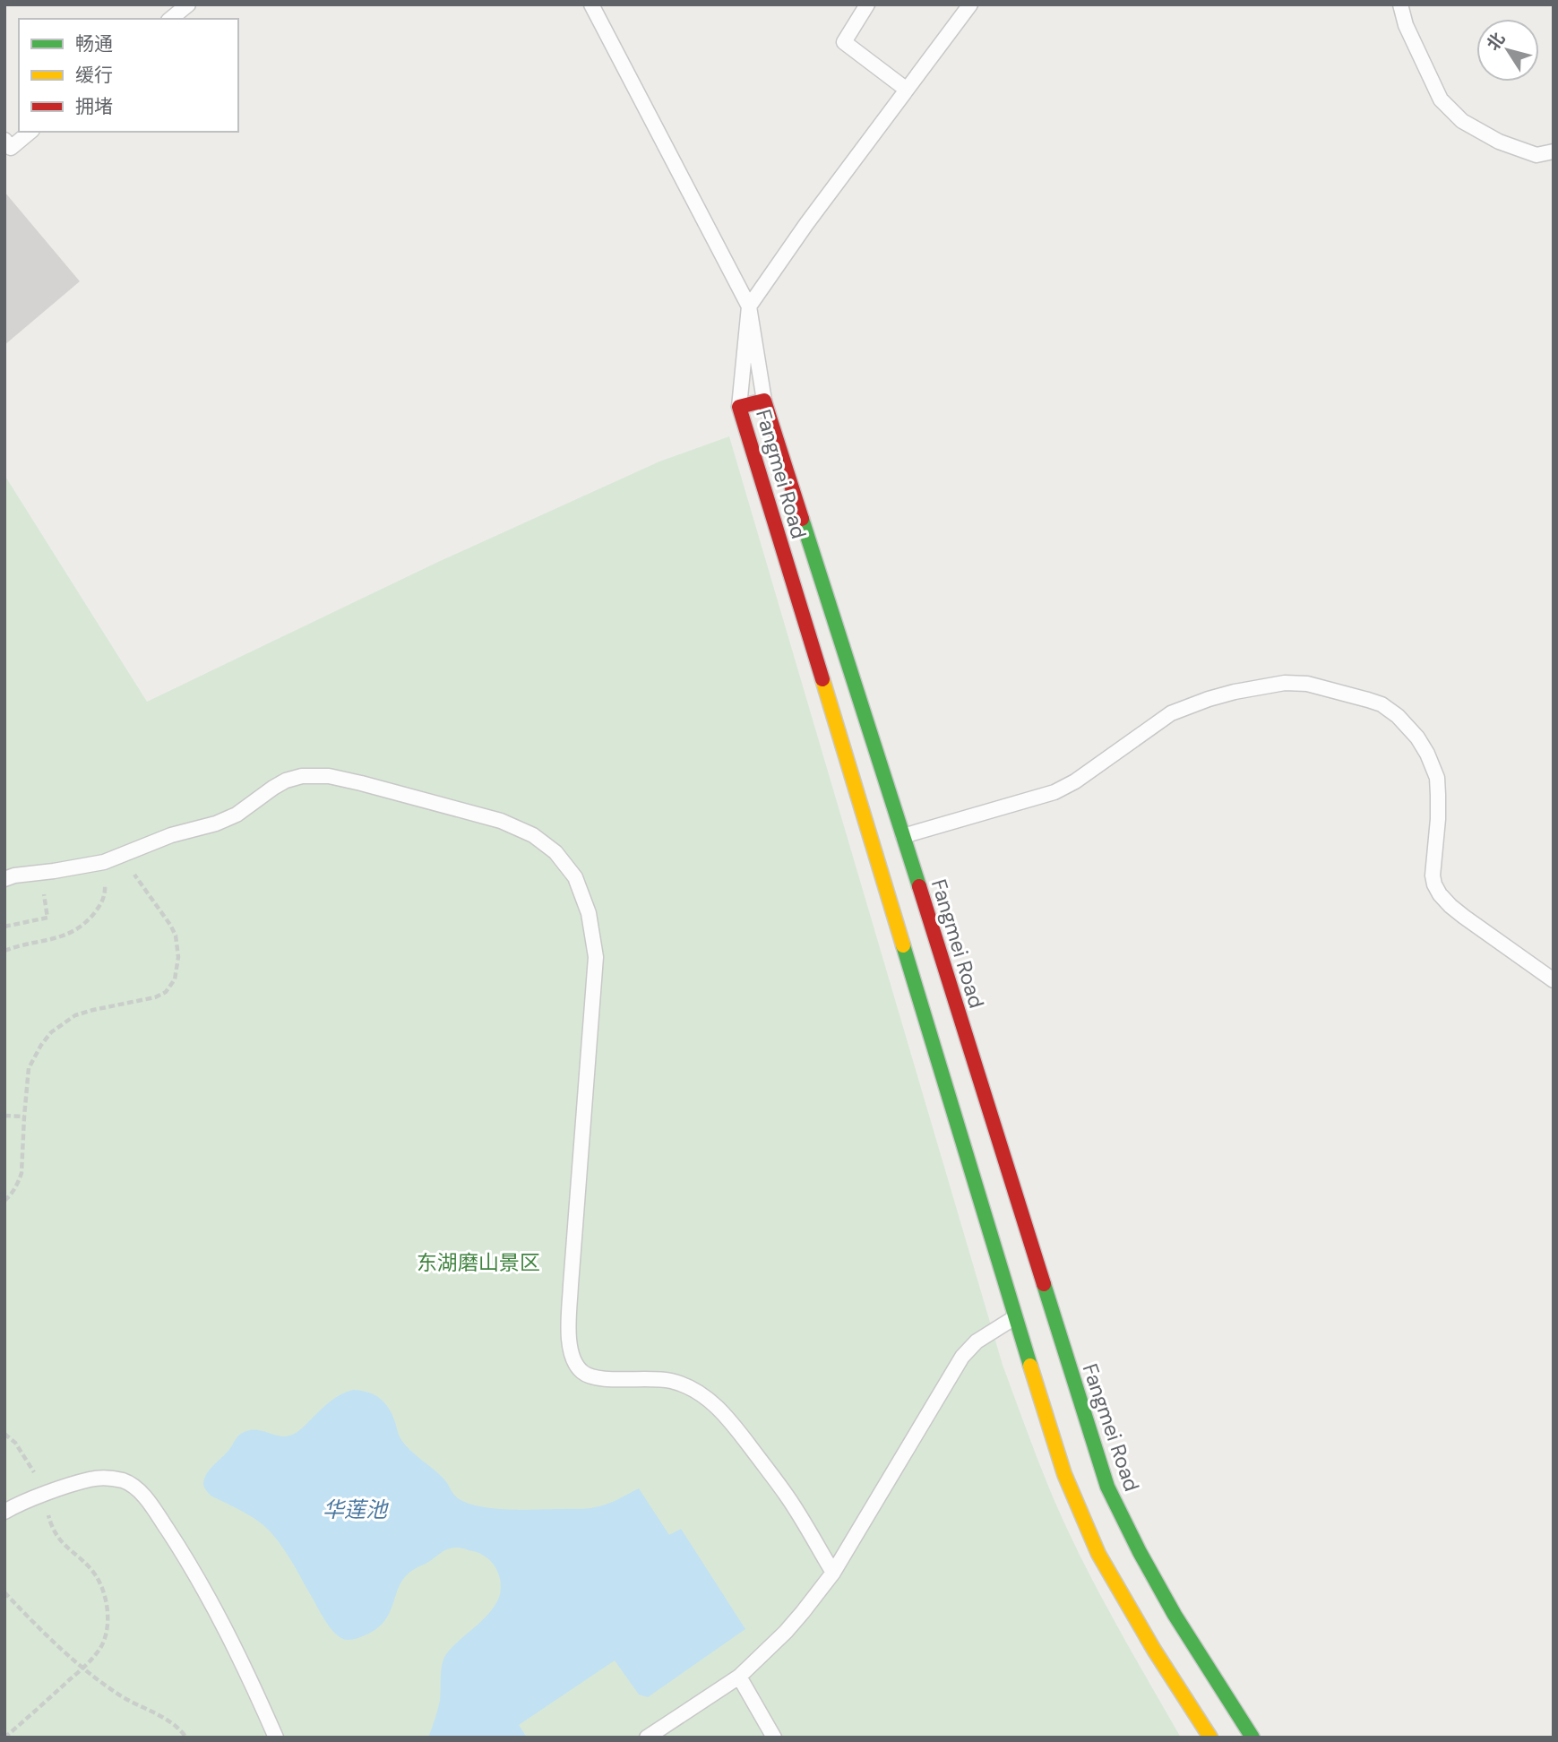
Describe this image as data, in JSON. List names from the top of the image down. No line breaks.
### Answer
{"streets":{"street":["Fangmei Road"]},"water":["华莲池"],"parks":["东湖磨山景区"],"legend":["畅通","缓行","拥堵"],"north":"top left"}
